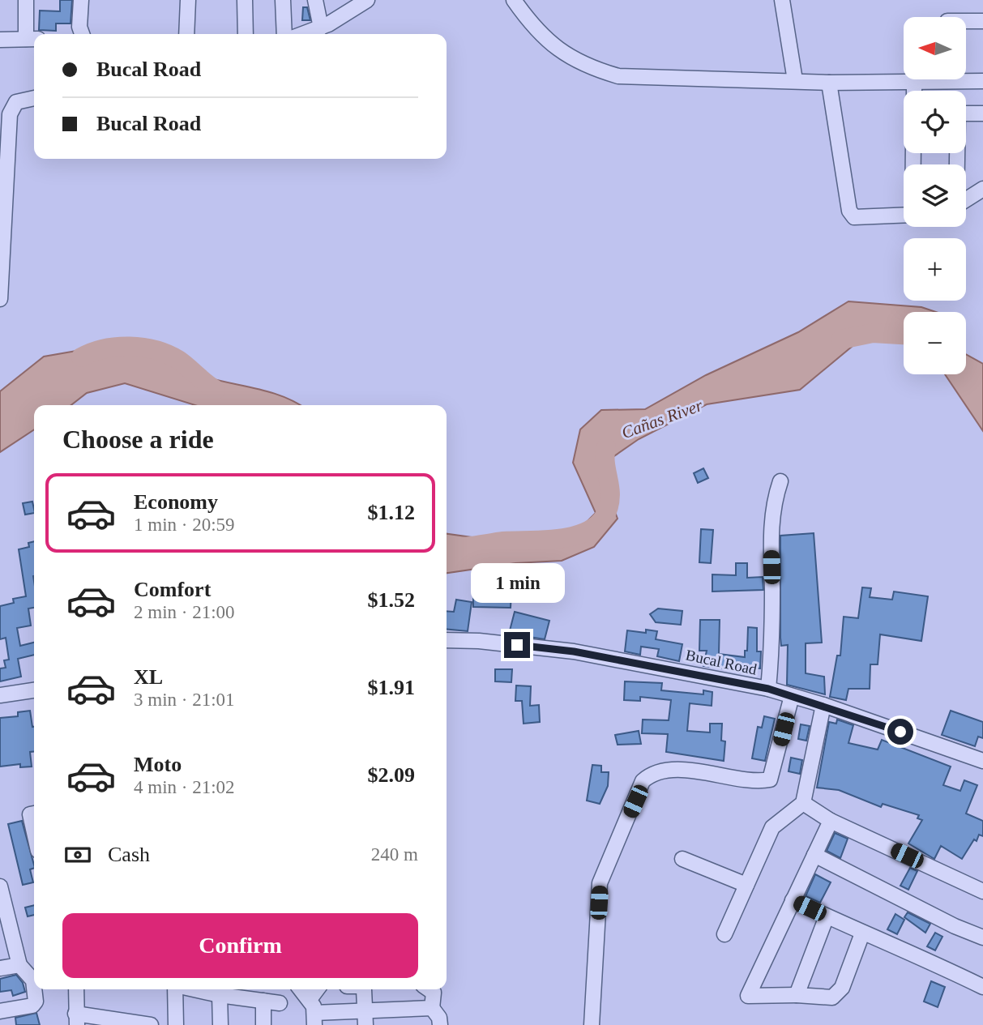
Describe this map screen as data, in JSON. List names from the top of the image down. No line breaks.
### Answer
{"streets":{"street":["Bucal Road"]},"water":["Cañas River"],"north":"left","page":{"map_buttons":["+","−"],"banner":["Bucal Road","Bucal Road"],"heading":"Choose a ride","list":[{"name":"Economy","note":"1 min · 20:59","value":"$1.12"},{"name":"Comfort","note":"2 min · 21:00","value":"$1.52"},{"name":"XL","note":"3 min · 21:01","value":"$1.91"},{"name":"Moto","note":"4 min · 21:02","value":"$2.09"}],"bubble":"1 min","pay":["Cash","240 m"],"buttons":"Confirm"}}
